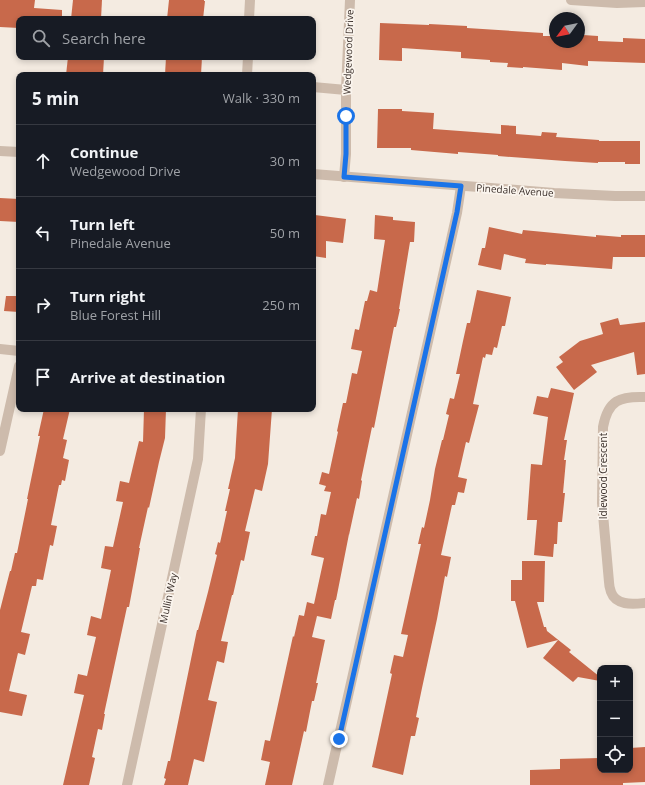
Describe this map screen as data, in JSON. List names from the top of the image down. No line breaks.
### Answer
{"streets":{"street":["Wedgewood Drive","Pinedale Avenue","Idlewood Crescent","Mullin Way"]},"crossings":[["Wedgewood Drive","Pinedale Avenue"]],"north":"bottom left","page":{"search":"Search here","heading":["5 min","Walk · 330 m"],"list":[["Continue","Wedgewood Drive","30 m"],["Turn left","Pinedale Avenue","50 m"],["Turn right","Blue Forest Hill","250 m"],"Arrive at destination"],"map_buttons":["+","−"]}}
